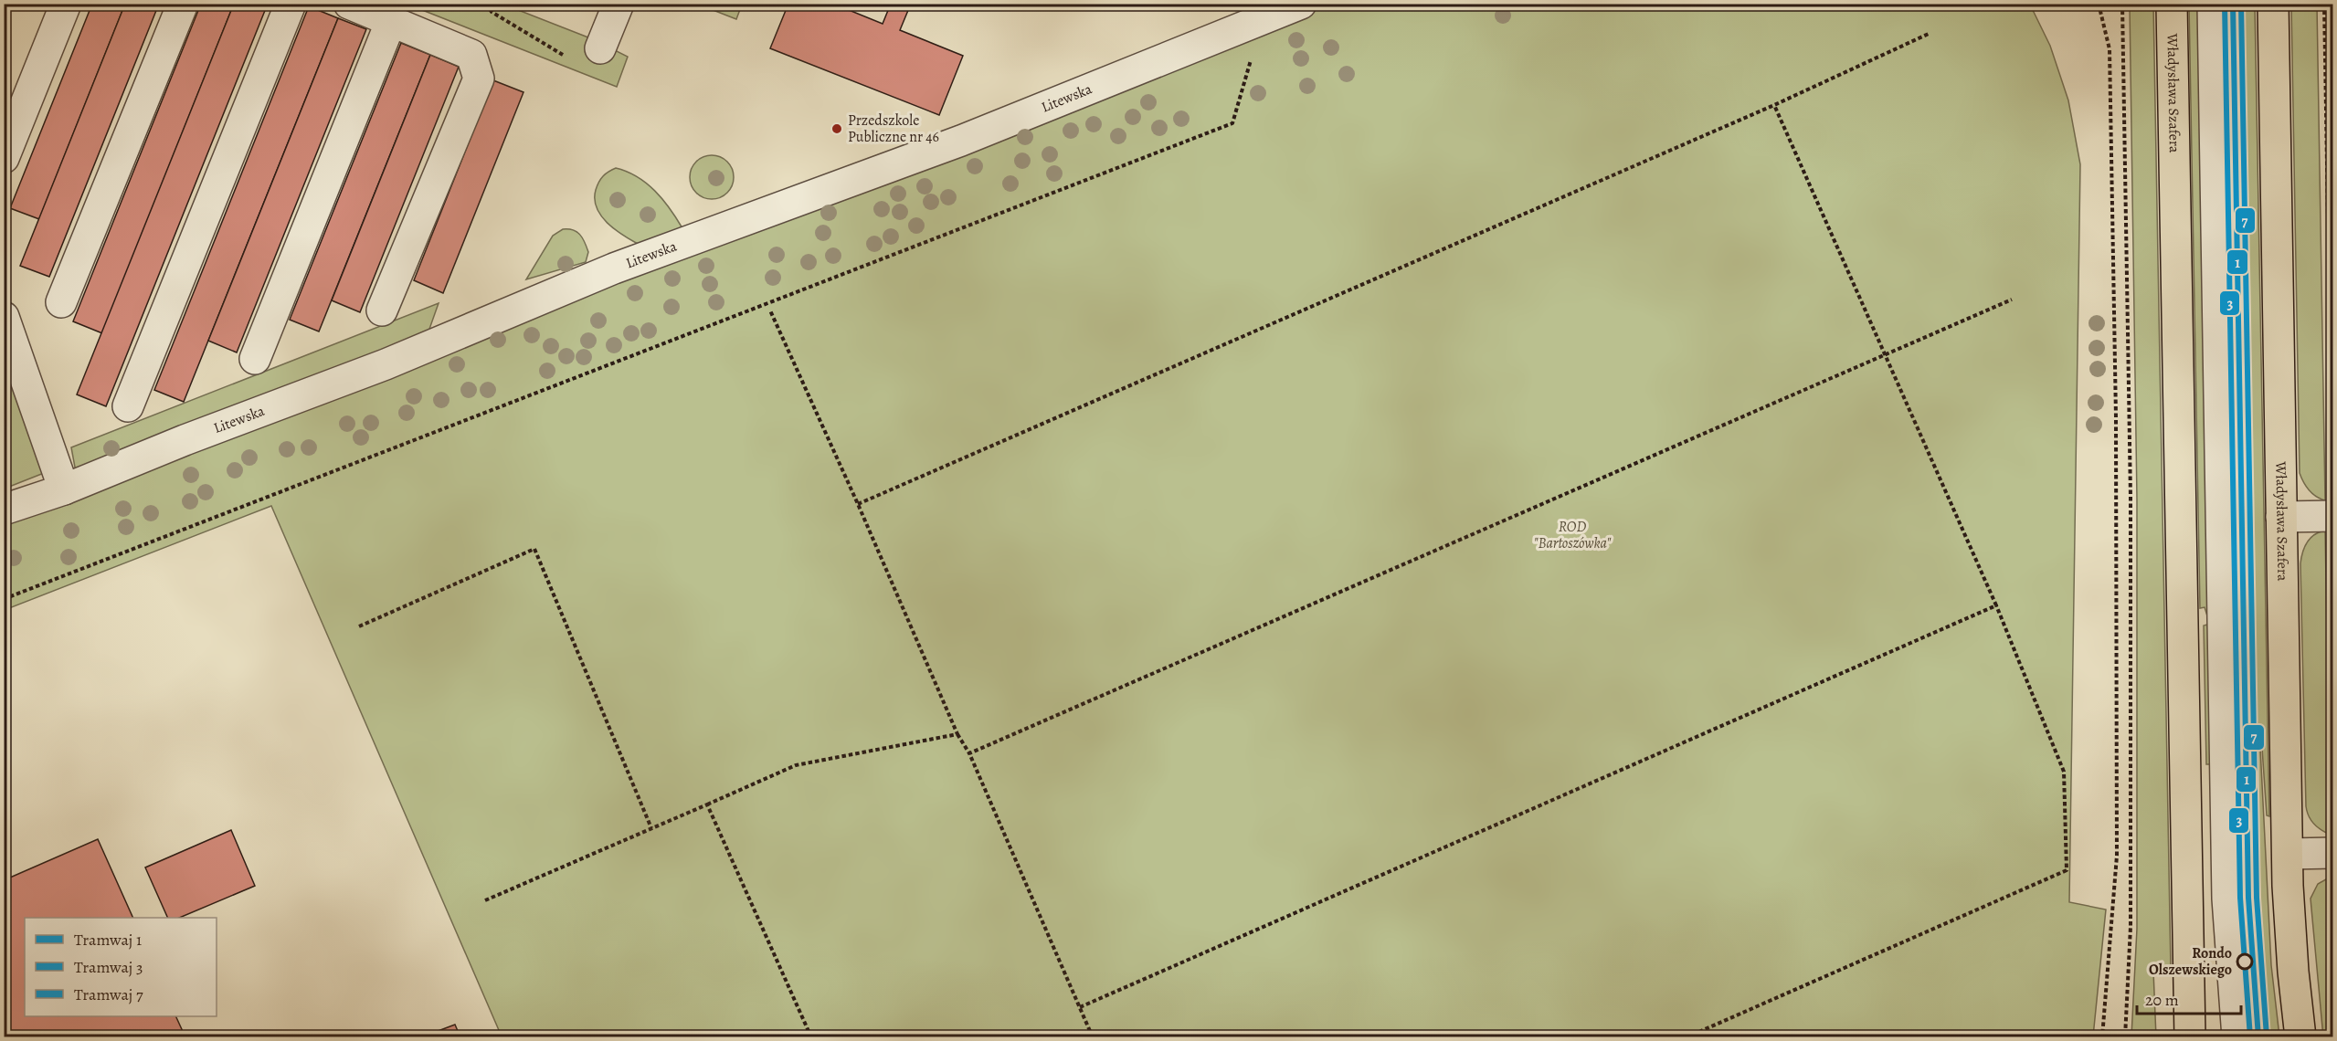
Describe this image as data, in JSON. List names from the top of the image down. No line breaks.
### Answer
{"streets":{"main road":["Władysława Szafera"],"street":["Litewska"]},"parks":["ROD \"Bartoszówka\""],"places":["Przedszkole Publiczne nr 46","Rondo Olszewskiego"],"lines":["tram line 1","tram line 3","tram line 7"],"legend":["Tramwaj 1","Tramwaj 3","Tramwaj 7"],"scale_bar":"20 m"}
